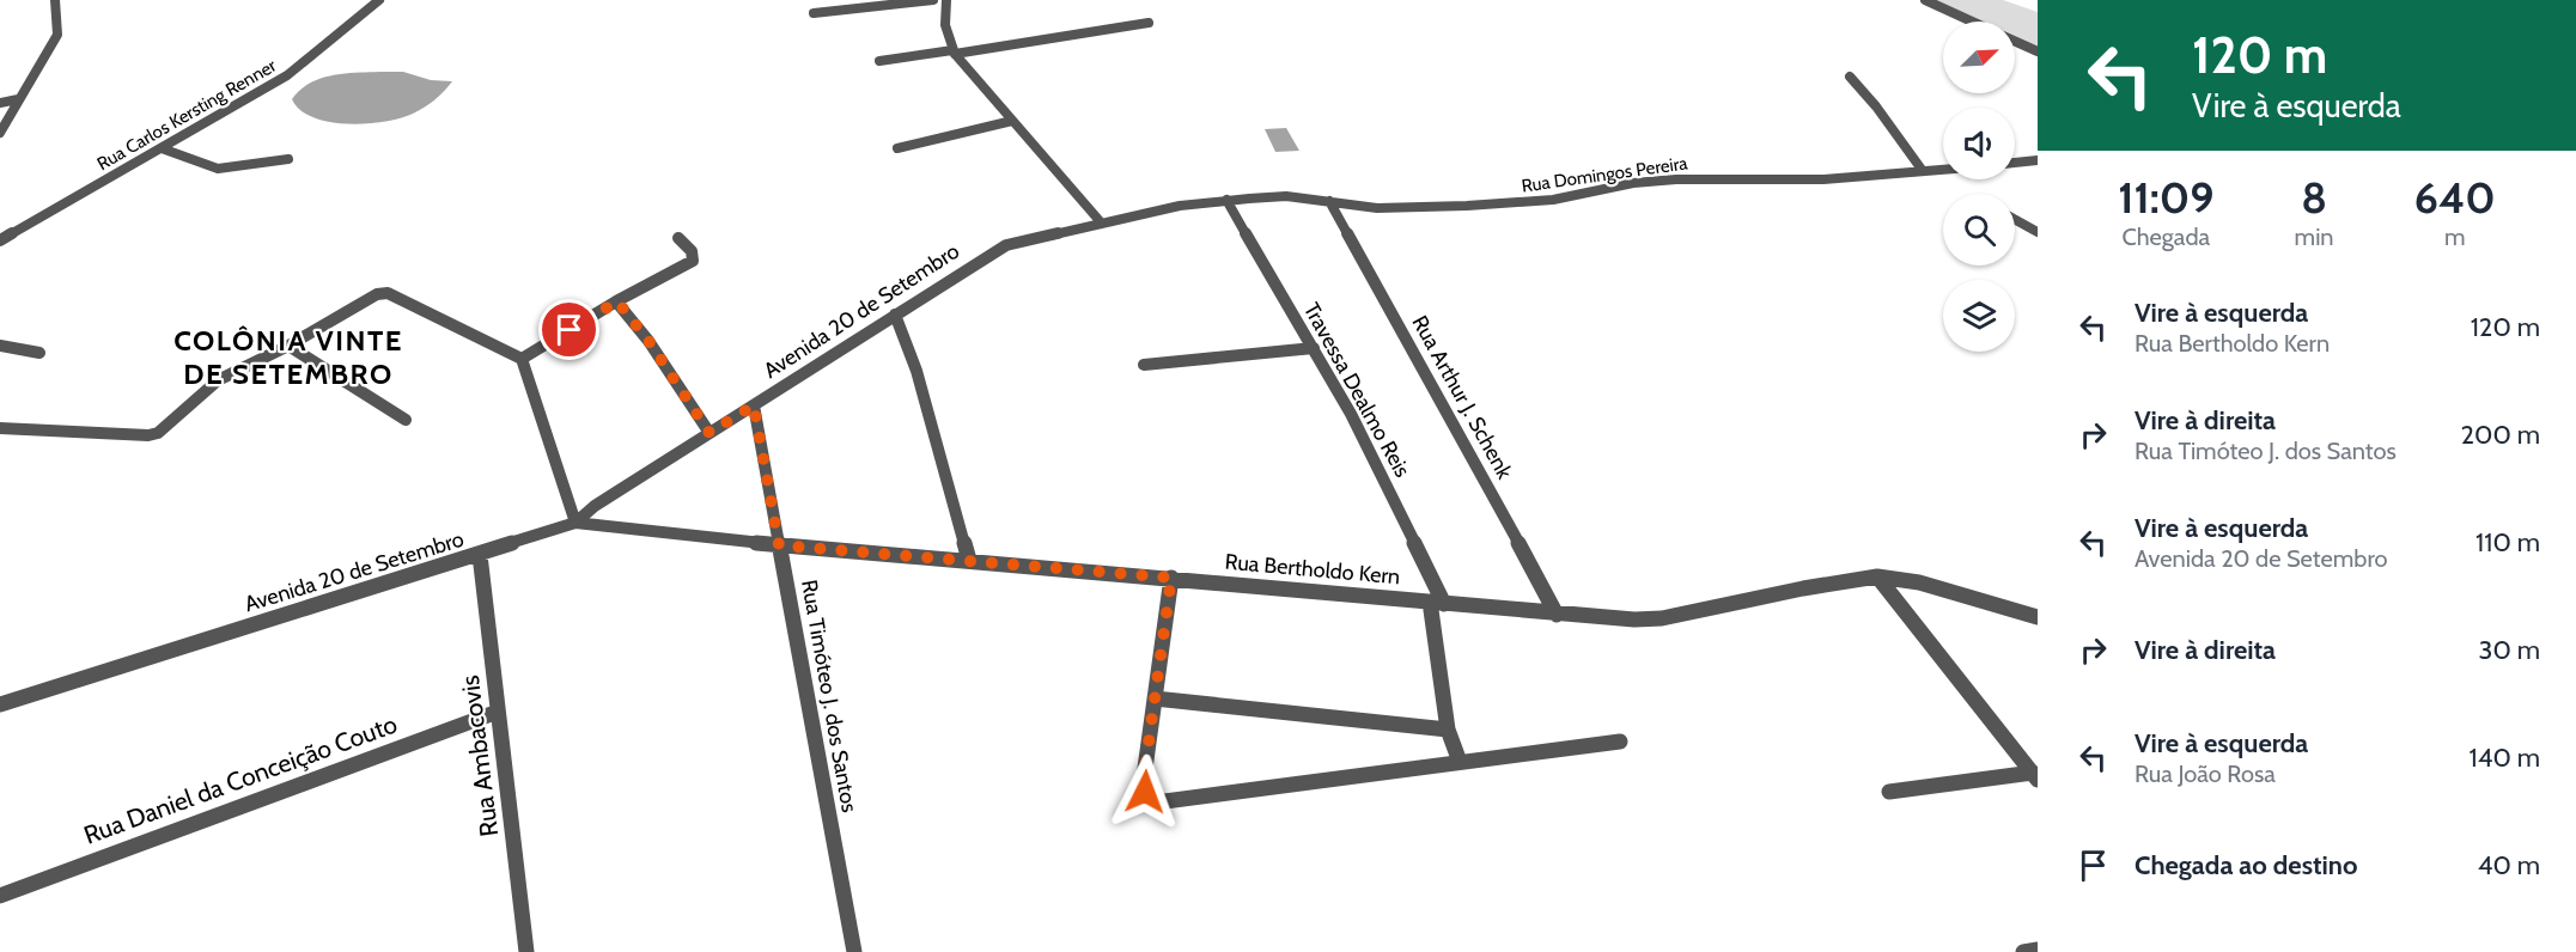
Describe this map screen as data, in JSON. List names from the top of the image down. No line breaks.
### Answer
{"streets":{"street":["Rua Carlos Kersting Renner","Rua Domingos Pereira","Avenida 20 de Setembro","Travessa Dealmo Reis","Rua Arthur J. Schenk","Rua Bertholdo Kern","Rua Timóteo J. dos Santos","Rua Ambacovis","Rua Daniel da Conceição Couto"]},"crossings":[["Rua Domingos Pereira","Avenida 20 de Setembro"],["Rua Domingos Pereira","Rua Arthur J. Schenk"],["Avenida 20 de Setembro","Travessa Dealmo Reis"],["Avenida 20 de Setembro","Rua Arthur J. Schenk"],["Avenida 20 de Setembro","Rua Bertholdo Kern"],["Avenida 20 de Setembro","Rua Timóteo J. dos Santos"],["Avenida 20 de Setembro","Rua Ambacovis"],["Travessa Dealmo Reis","Rua Bertholdo Kern"],["Rua Arthur J. Schenk","Rua Bertholdo Kern"],["Rua Bertholdo Kern","Rua Timóteo J. dos Santos"],["Rua Ambacovis","Rua Daniel da Conceição Couto"]],"districts":["COLÔNIA VINTE DE SETEMBRO"],"north":"top right","page":{"turn":["120 m","Vire à esquerda"],"eta":["11:09","Chegada","8","min","640","m"],"list":[{"name":"Vire à esquerda","note":"Rua Bertholdo Kern","value":"120 m"},{"name":"Vire à direita","note":"Rua Timóteo J. dos Santos","value":"200 m"},{"name":"Vire à esquerda","note":"Avenida 20 de Setembro","value":"110 m"},{"name":"Vire à direita","value":"30 m"},{"name":"Vire à esquerda","note":"Rua João Rosa","value":"140 m"},{"name":"Chegada ao destino","value":"40 m"}]}}
